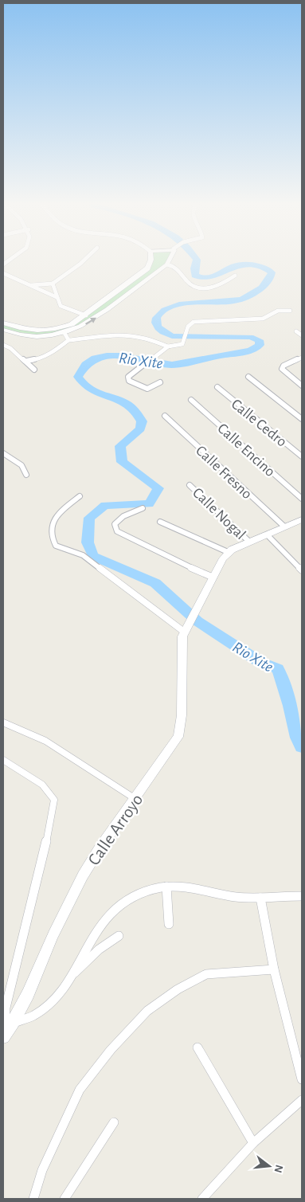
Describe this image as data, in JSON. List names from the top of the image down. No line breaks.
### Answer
{"streets":{"street":["Calle Cedro","Calle Encino","Calle Fresno","Calle Nogal","Calle Arroyo"]},"water":["Rio Xite"],"north":"right"}
